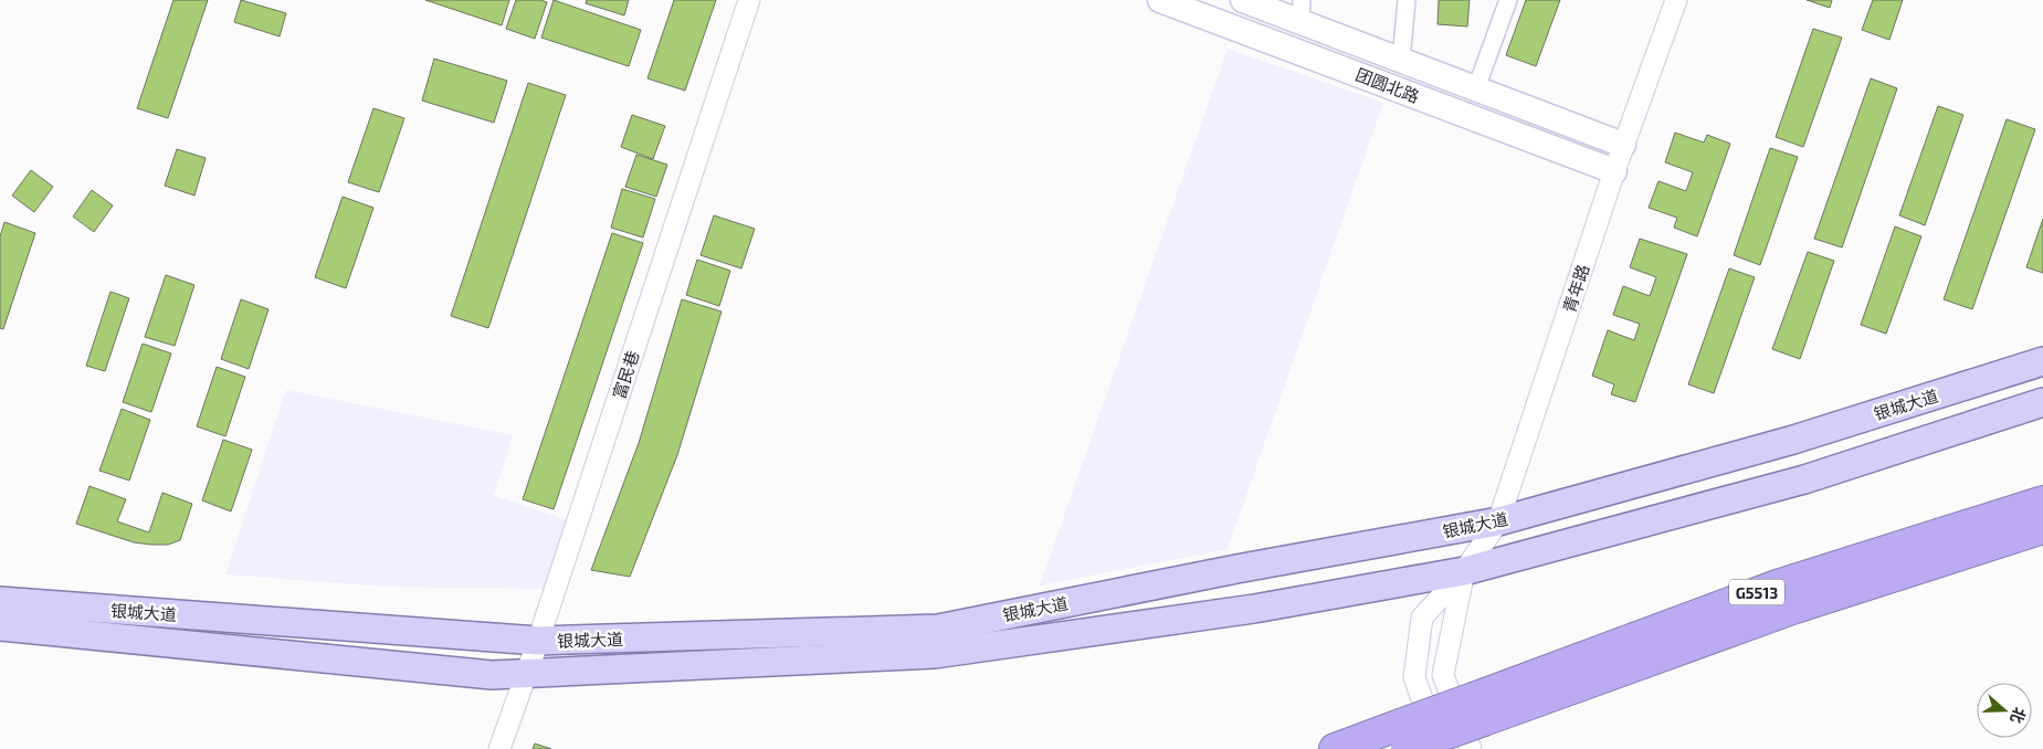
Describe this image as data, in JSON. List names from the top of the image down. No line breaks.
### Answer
{"streets":{"highway":["G5513"],"main road":["团圆北路","银城大道"],"street":["青年路","富民巷"]},"crossings":[["团圆北路","青年路"],["青年路","银城大道"],["富民巷","银城大道"]],"north":"right"}
